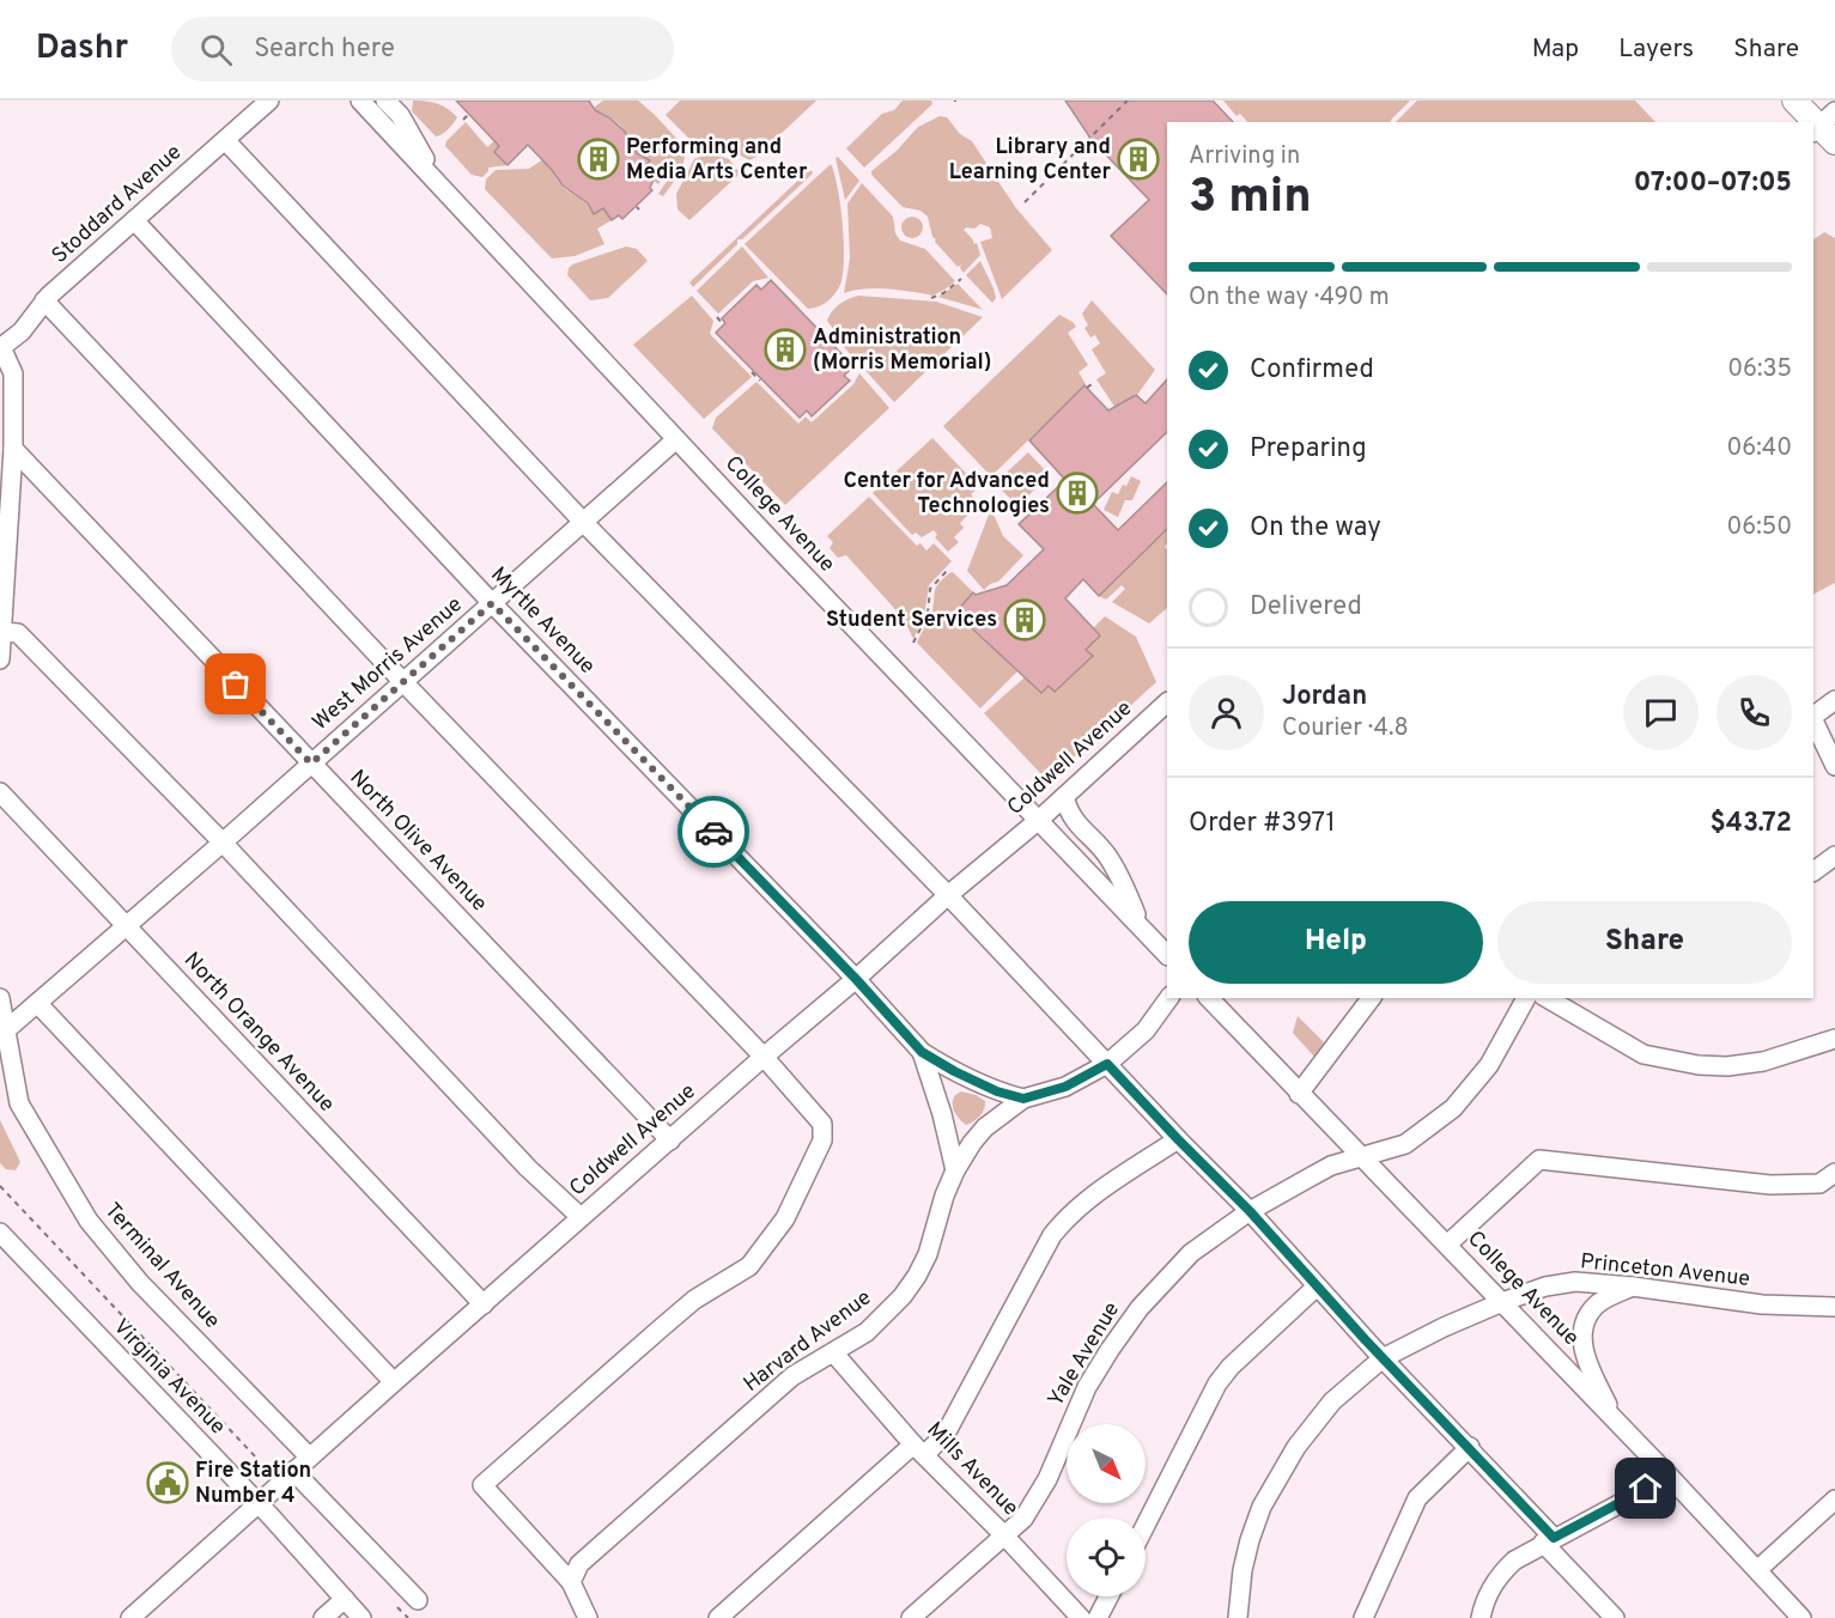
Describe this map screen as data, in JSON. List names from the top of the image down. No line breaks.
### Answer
{"streets":{"street":["Stoddard Avenue","College Avenue","Myrtle Avenue","West Morris Avenue","Coldwell Avenue","North Olive Avenue","North Orange Avenue","Terminal Avenue","Princeton Avenue","Harvard Avenue","Yale Avenue","Virginia Avenue","Mills Avenue"]},"crossings":[["Stoddard Avenue","Myrtle Avenue"],["College Avenue","West Morris Avenue"],["College Avenue","Coldwell Avenue"],["College Avenue","Princeton Avenue"],["College Avenue","Yale Avenue"],["Myrtle Avenue","West Morris Avenue"],["Myrtle Avenue","Coldwell Avenue"],["Myrtle Avenue","Harvard Avenue"],["West Morris Avenue","North Olive Avenue"],["West Morris Avenue","North Orange Avenue"],["West Morris Avenue","Terminal Avenue"],["Coldwell Avenue","North Olive Avenue"],["Coldwell Avenue","North Orange Avenue"],["Coldwell Avenue","Terminal Avenue"],["Coldwell Avenue","Virginia Avenue"],["Harvard Avenue","Mills Avenue"],["Yale Avenue","Mills Avenue"]],"places":{"building":["Performing and Media Arts Center","Library and Learning Center","Administration (Morris Memorial)","Center for Advanced Technologies","Student Services"],"public building":["Fire Station Number 4"]},"north":"bottom right","page":{"header":"Dashr","search":"Search here","nav":["Map","Layers","Share"],"heading":["3 min","Arriving in","07:00–07:05"],"panel":["Jordan","Courier · 4.8","Order #3971","$43.72"],"bar":"On the way · 490 m","list":[["Confirmed","06:35"],["Preparing","06:40"],["On the way","06:50"],"Delivered"],"buttons":["Help","Share"]}}
